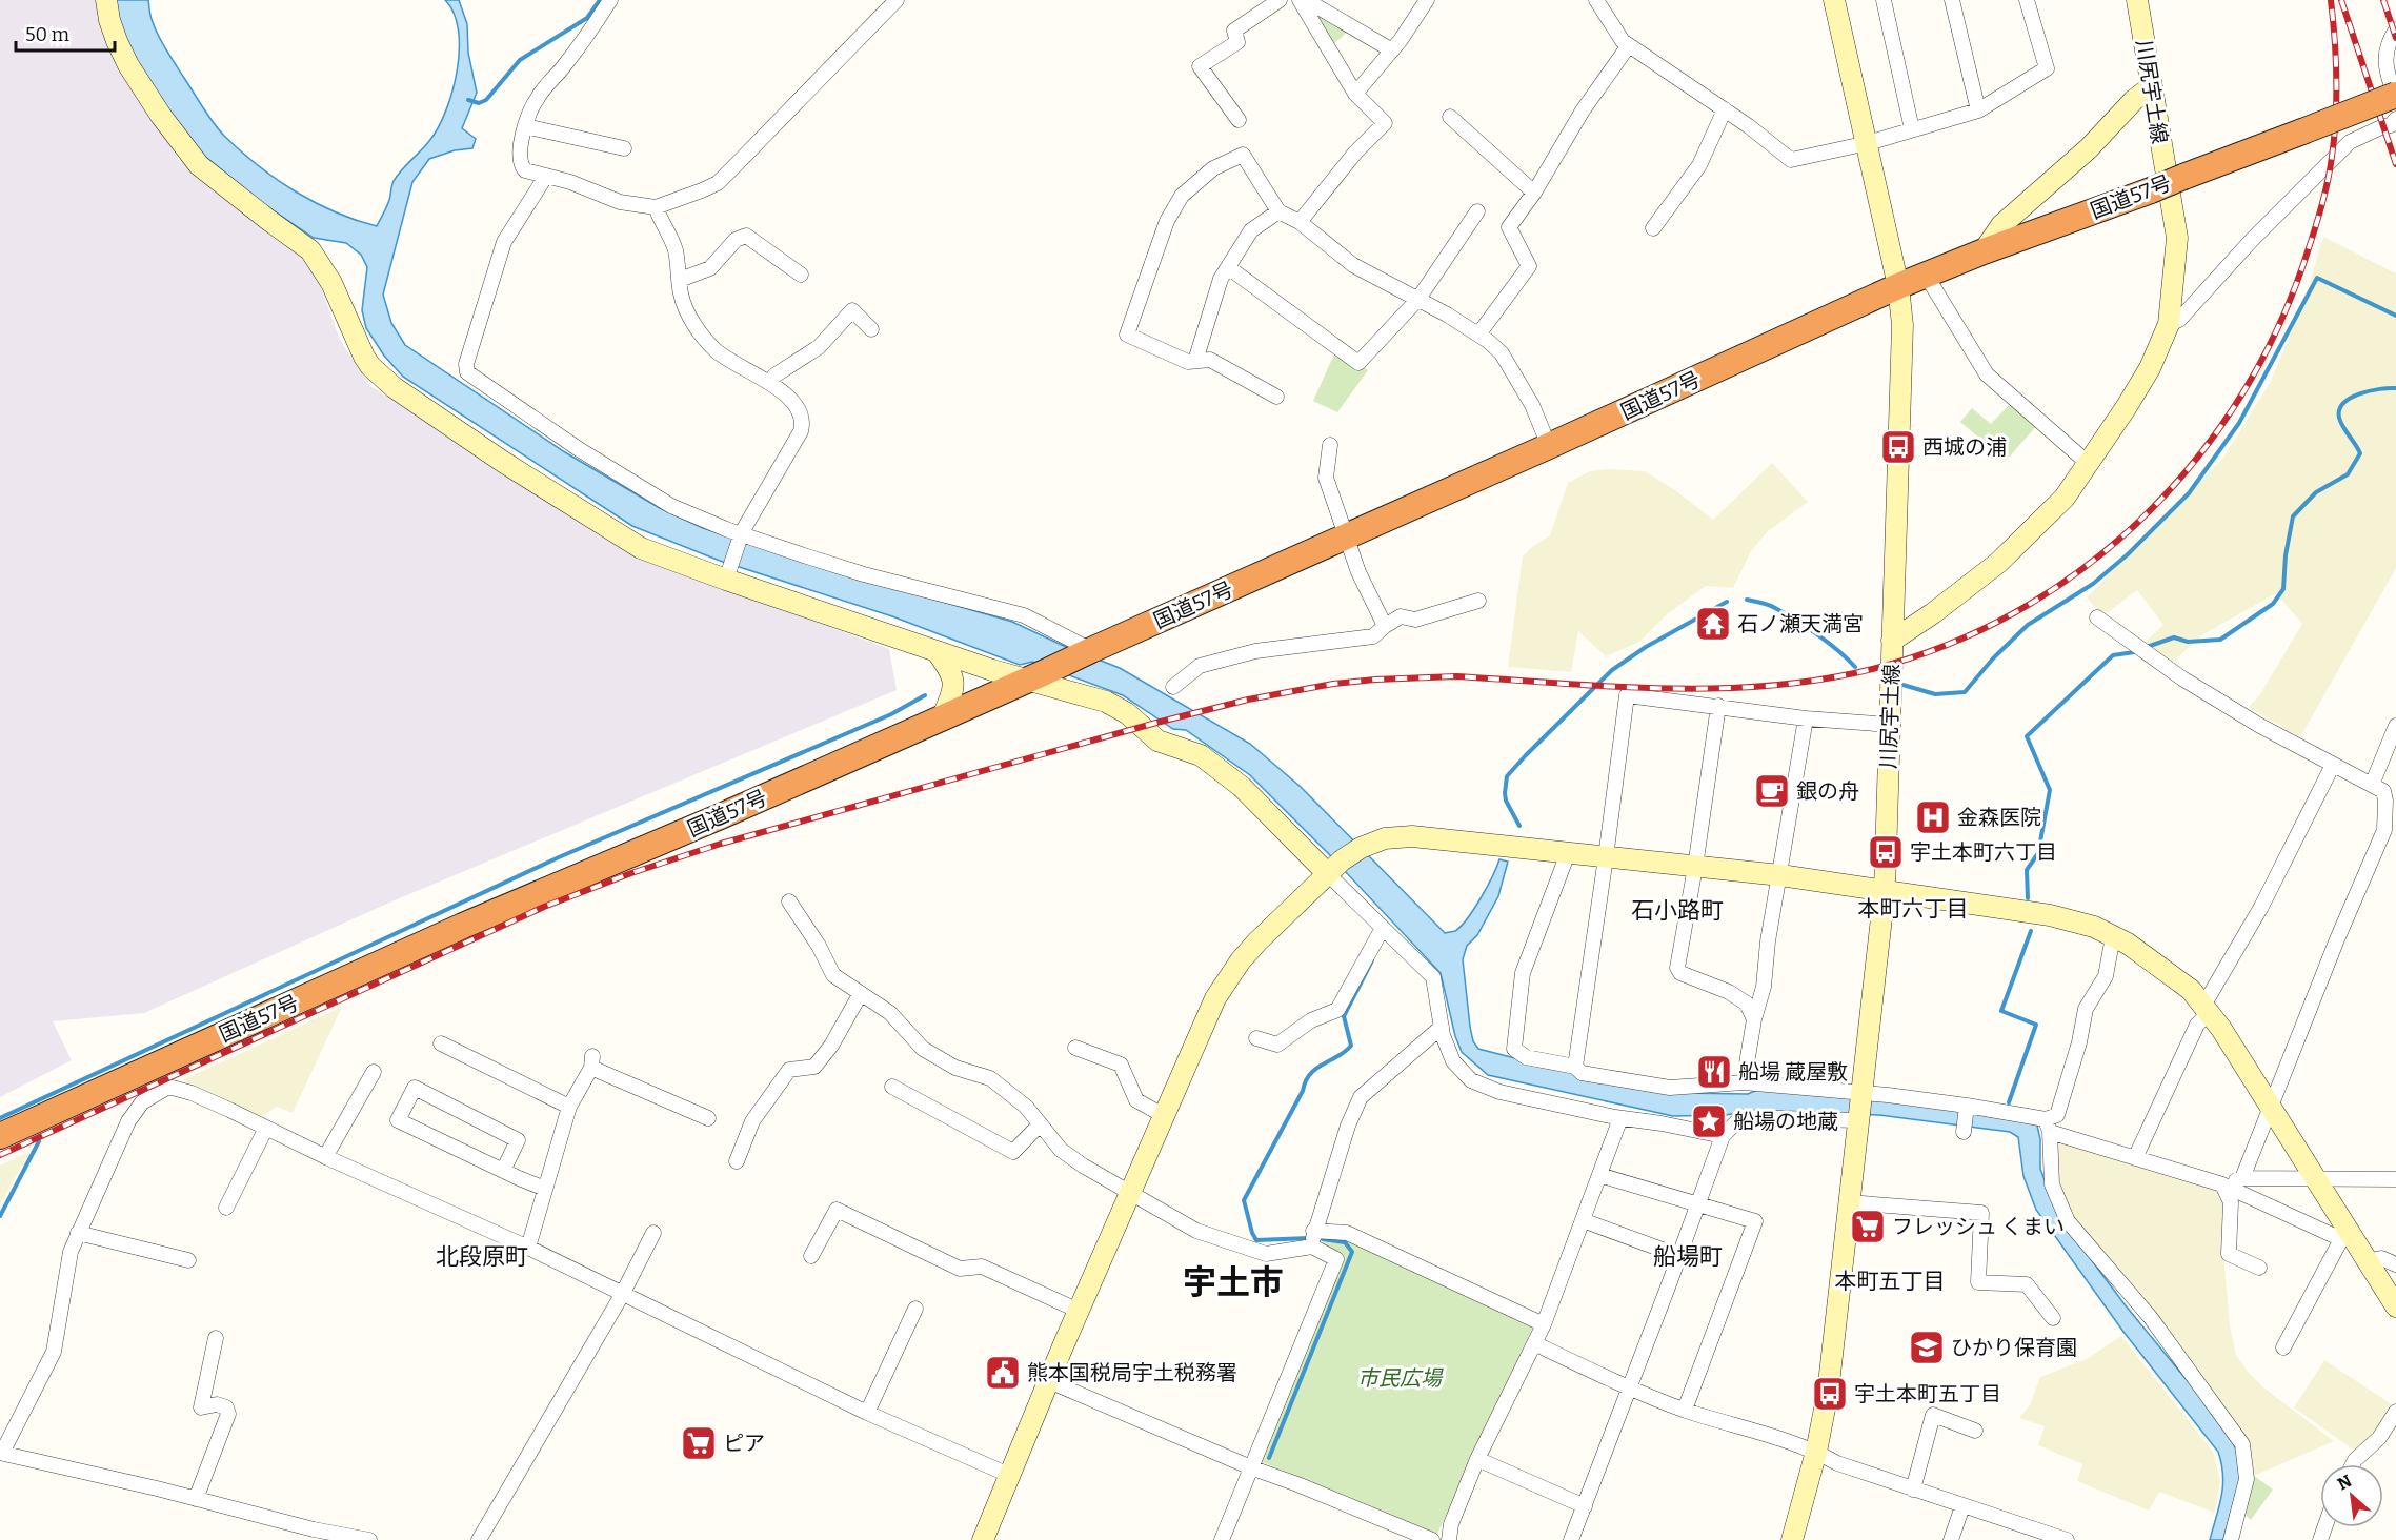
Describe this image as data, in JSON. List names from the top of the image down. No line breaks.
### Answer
{"streets":{"highway":["国道57号"],"street":["川尻宇土線"]},"districts":["本町六丁目","石小路町","北段原町","船場町","本町五丁目","宇土市"],"parks":["市民広場"],"places":{"bus stop":["西城の浦","宇土本町六丁目","宇土本町五丁目"],"temple":["石ノ瀬天満宮"],"cafe":["銀の舟"],"hospital":["金森医院"],"restaurant":["船場 蔵屋敷"],"place":["船場の地蔵"],"supermarket":["フレッシュ くまい","ピア"],"school or university":["ひかり保育園"],"public building":["熊本国税局宇土税務署"]},"scale_bar":"50 m","north":"top left"}
